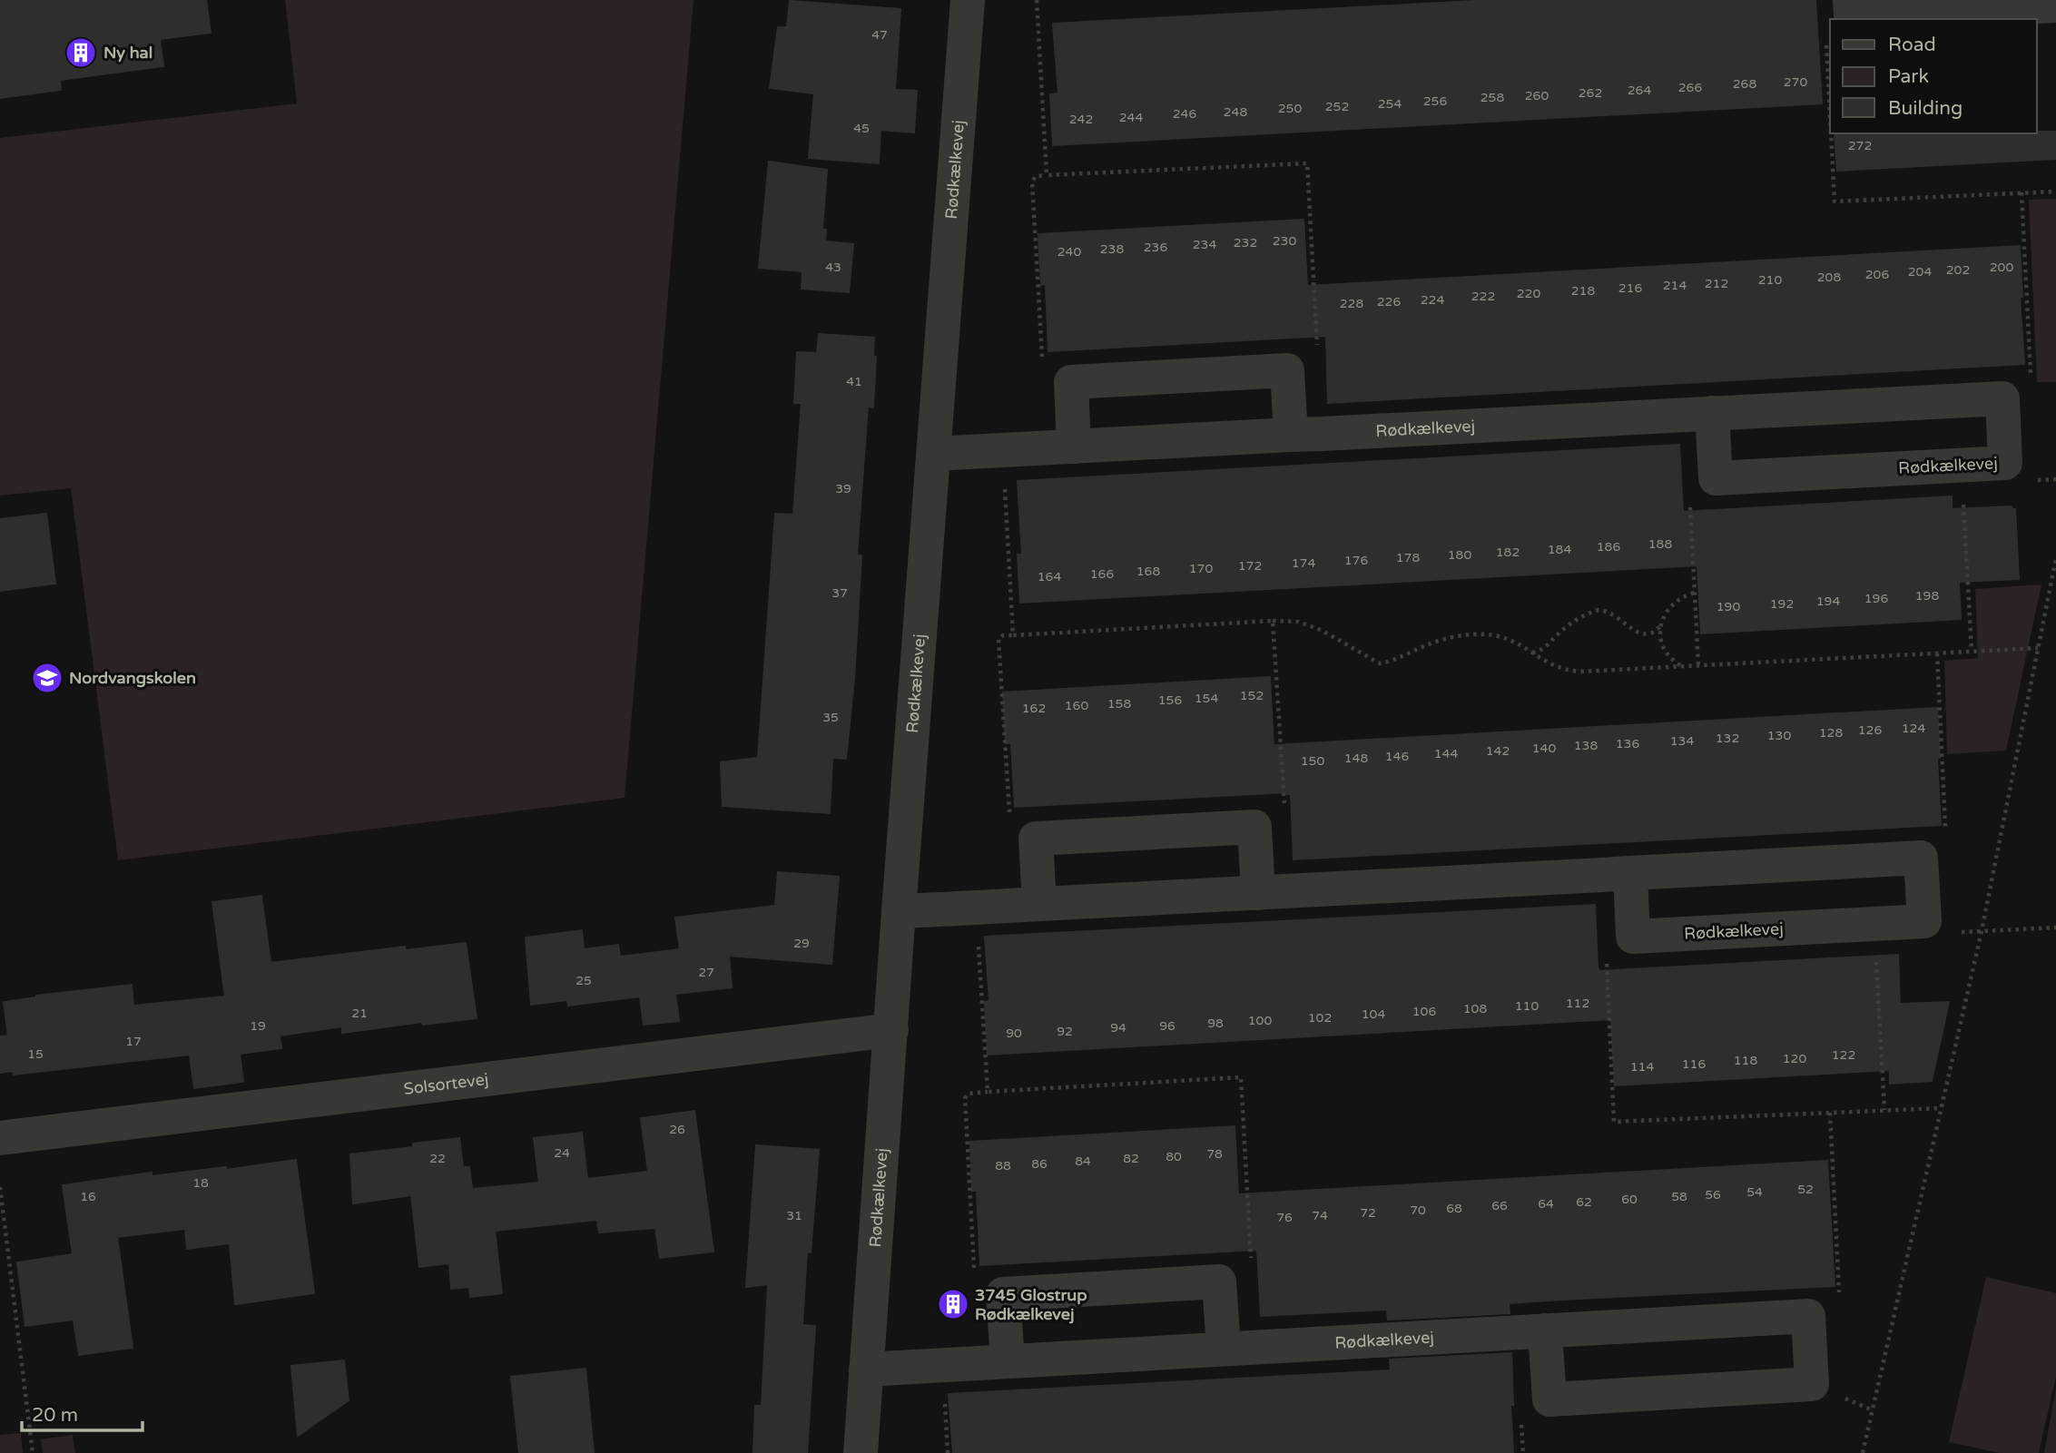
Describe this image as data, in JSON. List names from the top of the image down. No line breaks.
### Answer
{"streets":{"street":["Rødkælkevej","Solsortevej"]},"crossings":[["Rødkælkevej","Solsortevej"]],"places":{"building":["Ny hal","3745 Glostrup Rødkælkevej"],"school or university":["Nordvangskolen"]},"house_numbers":["47","270","268","266","264","262","260","258","256","254","252","250","248","246","244","242","45","272","230","232","234","236","238","240","43","200","202","204","206","208","210","212","214","216","218","220","222","224","226","228","41","39","188","186","184","182","180","178","176","174","172","170","168","166","164","37","198","196","194","192","190","152","154","156","158","160","162","35","124","126","128","130","132","134","136","138","140","142","144","146","148","150","29","27","25","112","110","108","106","21","104","102","100","98","19","96","94","92","90","17","15","122","120","118","116","114","26","24","78","80","22","82","84","86","88","18","52","54","56","16","58","60","62","64","66","68","70","72","31","74","76"],"legend":["Road","Park","Building"],"scale_bar":"20 m"}
